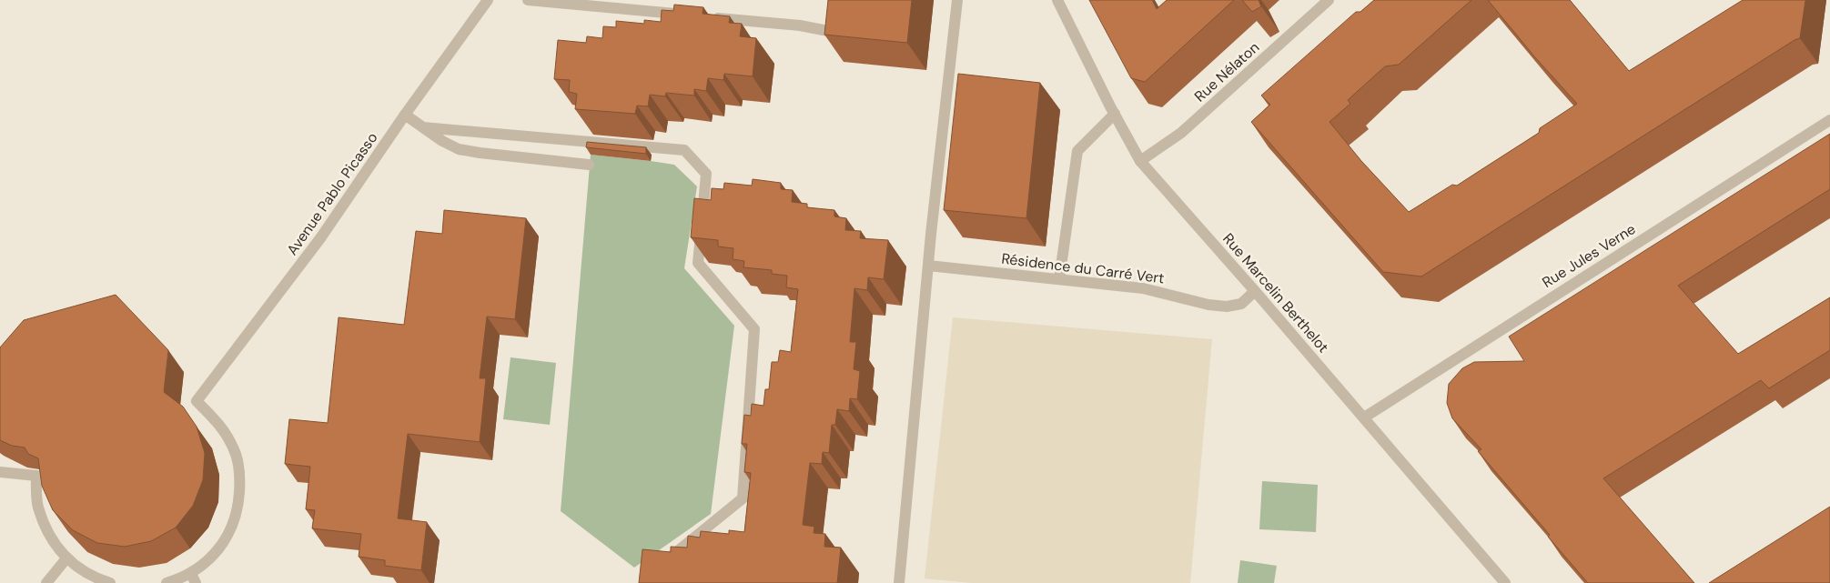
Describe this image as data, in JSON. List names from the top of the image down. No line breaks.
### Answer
{"streets":{"street":["Rue Nélaton","Avenue Pablo Picasso","Rue Jules Verne","Résidence du Carré Vert","Rue Marcelin Berthelot"]},"crossings":[["Rue Nélaton","Rue Marcelin Berthelot"],["Rue Jules Verne","Rue Marcelin Berthelot"],["Résidence du Carré Vert","Rue Marcelin Berthelot"]]}
